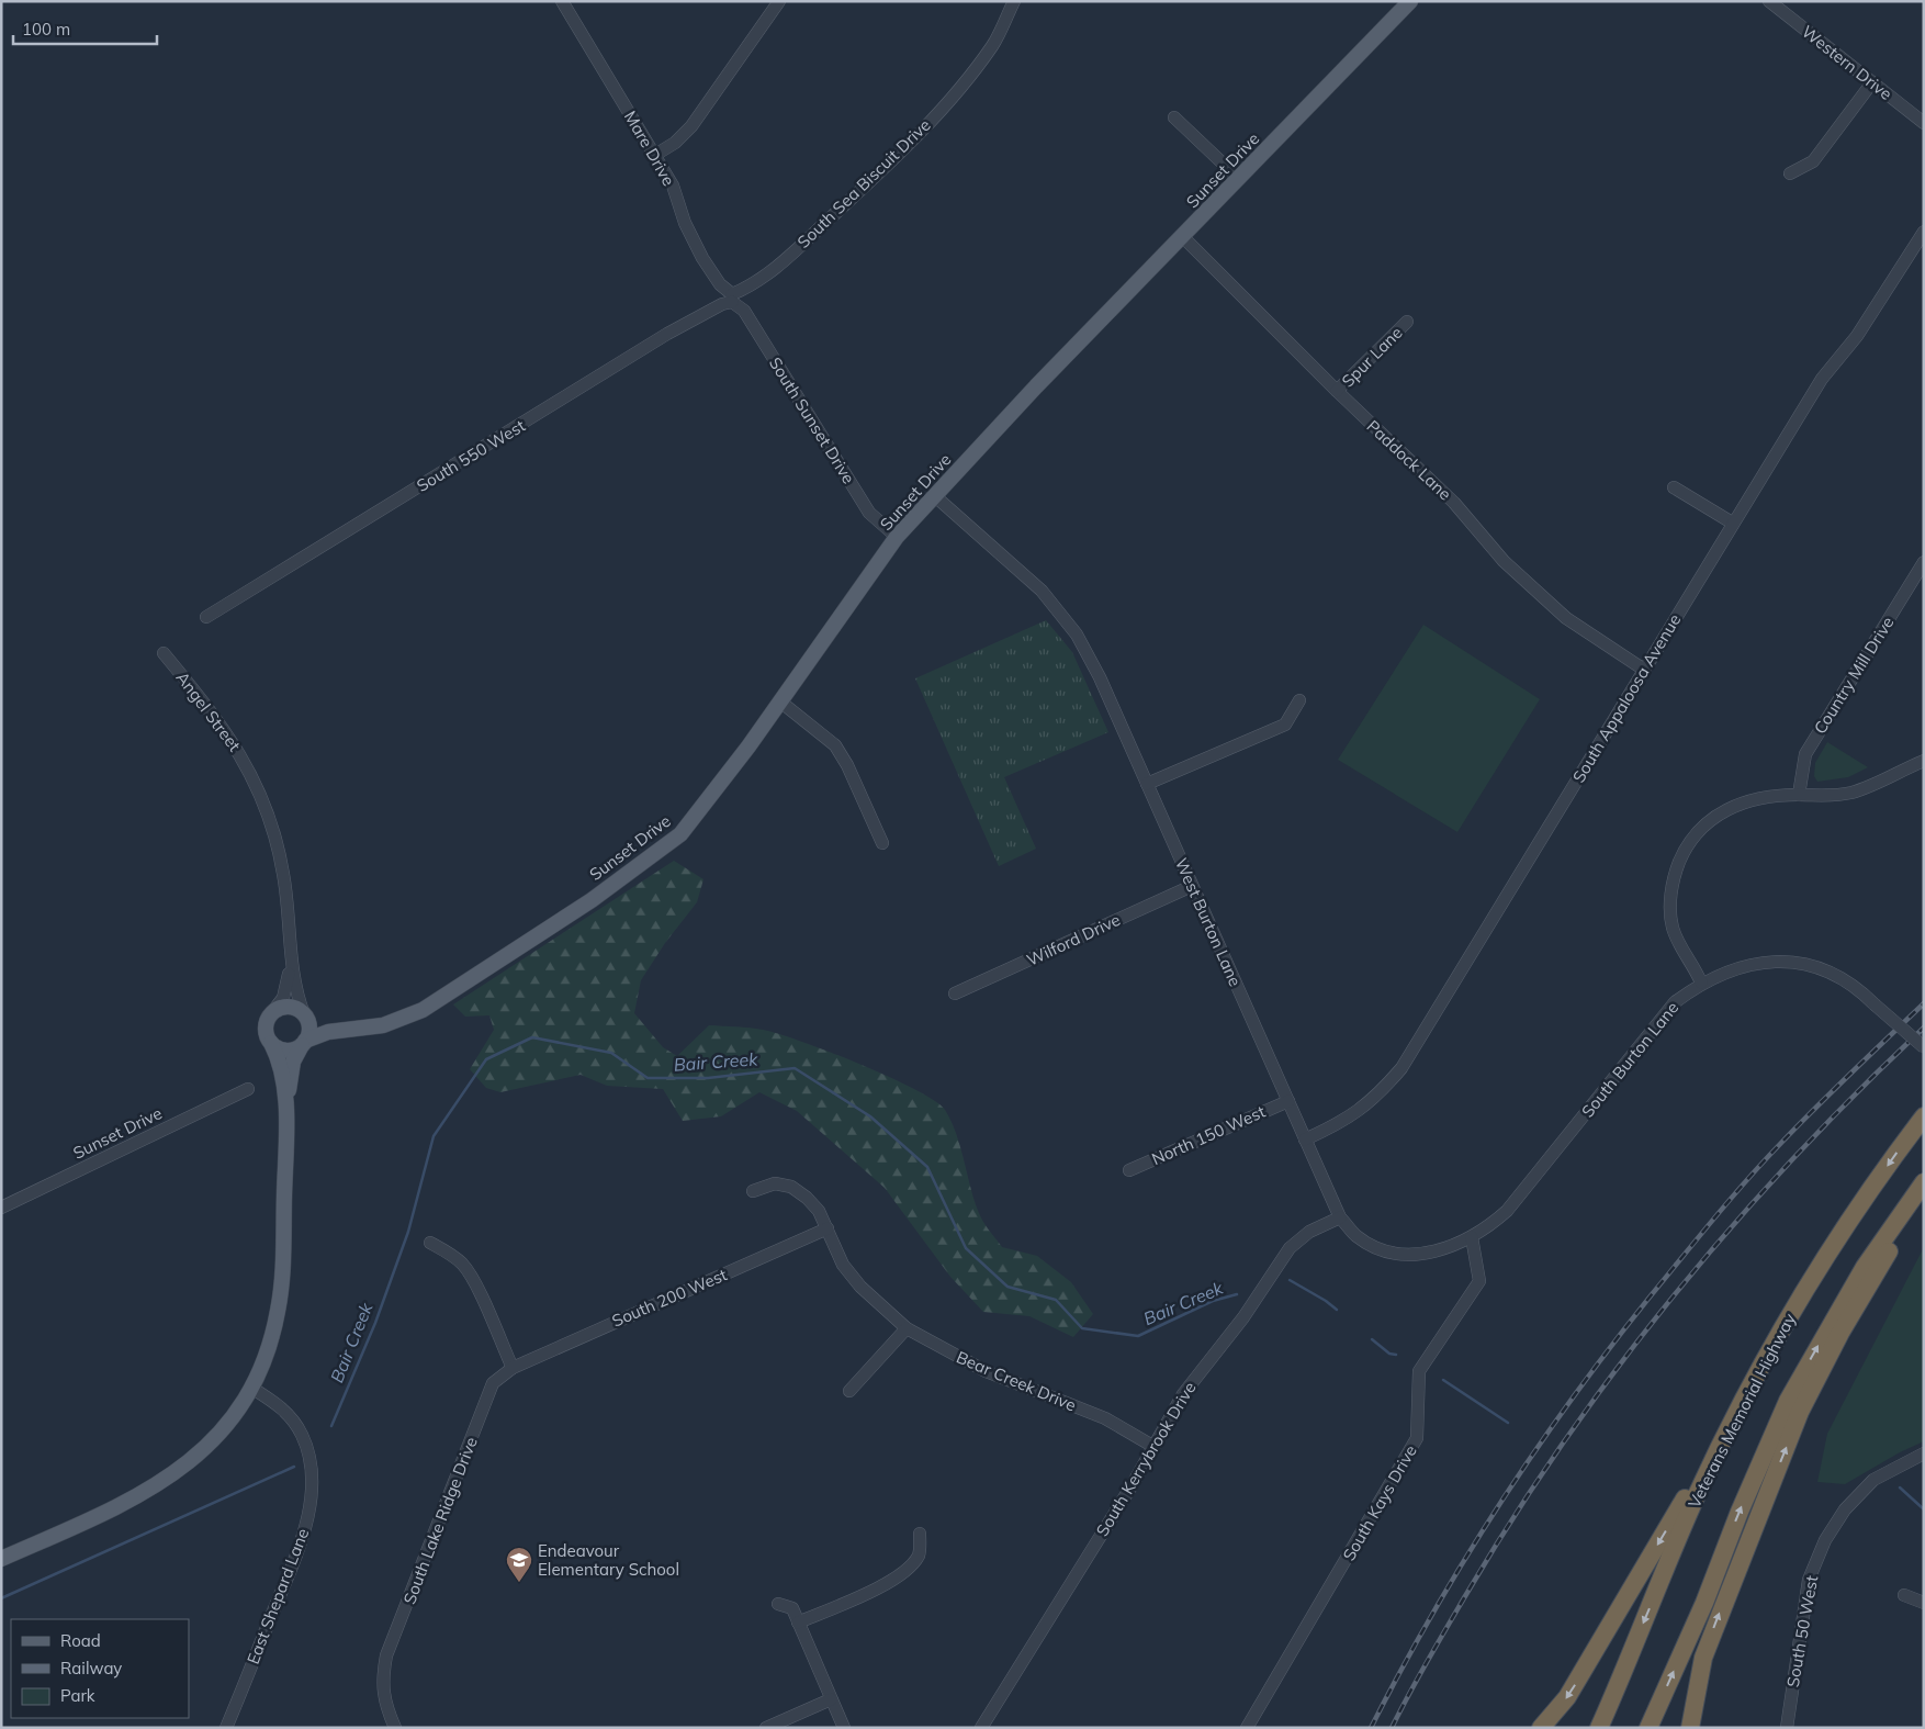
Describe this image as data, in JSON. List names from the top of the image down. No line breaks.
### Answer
{"streets":{"highway":["Veterans Memorial Highway"],"main road":["Sunset Drive"],"street":["Western Drive","Mare Drive","South Sea Biscuit Drive","Spur Lane","South Sunset Drive","South 550 West","Paddock Lane","Country Mill Drive","South Appaloosa Avenue","Angel Street","West Burton Lane","Wilford Drive","South Burton Lane","North 150 West","South 200 West","Bear Creek Drive","South Kerrybrook Drive","South Kays Drive","South Lake Ridge Drive","East Shepard Lane","South 50 West"]},"crossings":[["Mare Drive","South Sea Biscuit Drive"],["Mare Drive","South Sunset Drive"],["Mare Drive","South 550 West"],["Sunset Drive","South Sunset Drive"],["Sunset Drive","Paddock Lane"],["Sunset Drive","West Burton Lane"],["South Sea Biscuit Drive","South Sunset Drive"],["South Sea Biscuit Drive","South 550 West"],["Spur Lane","Paddock Lane"],["South Sunset Drive","South 550 West"],["Paddock Lane","South Appaloosa Avenue"],["South Appaloosa Avenue","West Burton Lane"],["West Burton Lane","Wilford Drive"],["West Burton Lane","South Burton Lane"],["West Burton Lane","North 150 West"],["West Burton Lane","South Kerrybrook Drive"],["West Burton Lane","South Kays Drive"],["South 200 West","Bear Creek Drive"],["South 200 West","South Lake Ridge Drive"],["Bear Creek Drive","South Kerrybrook Drive"]],"water":["Bair Creek"],"places":{"school or university":["Endeavour Elementary School"]},"legend":["Road","Railway","Park"],"scale_bar":"100 m"}
